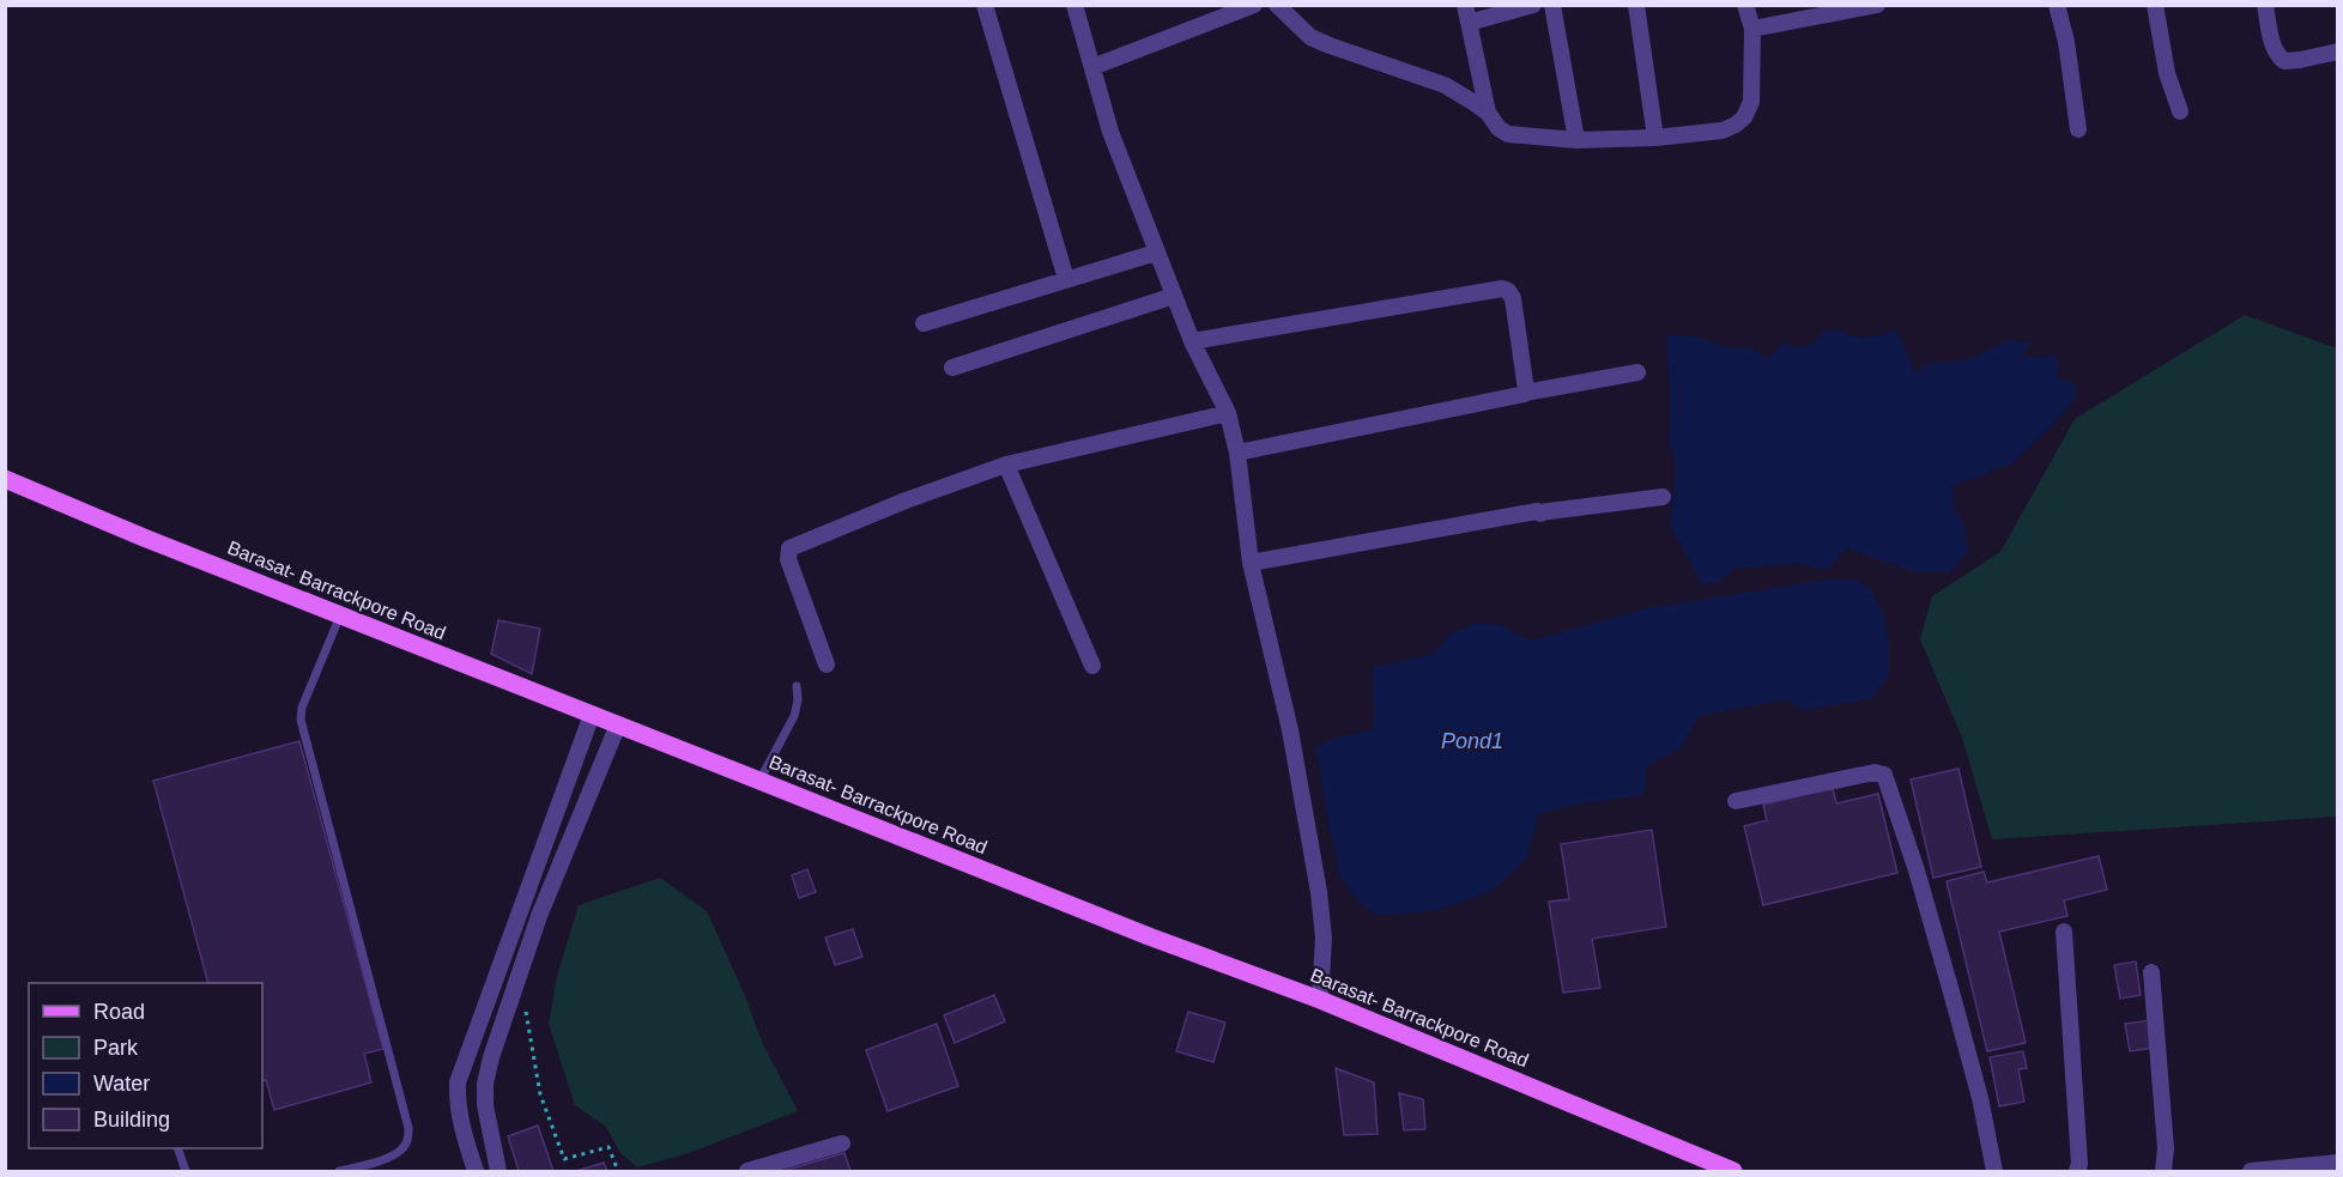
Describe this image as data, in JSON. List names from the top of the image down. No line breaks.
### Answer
{"streets":{"main road":["Barasat- Barrackpore Road"]},"water":["Pond1"],"legend":["Road","Park","Water","Building"]}
